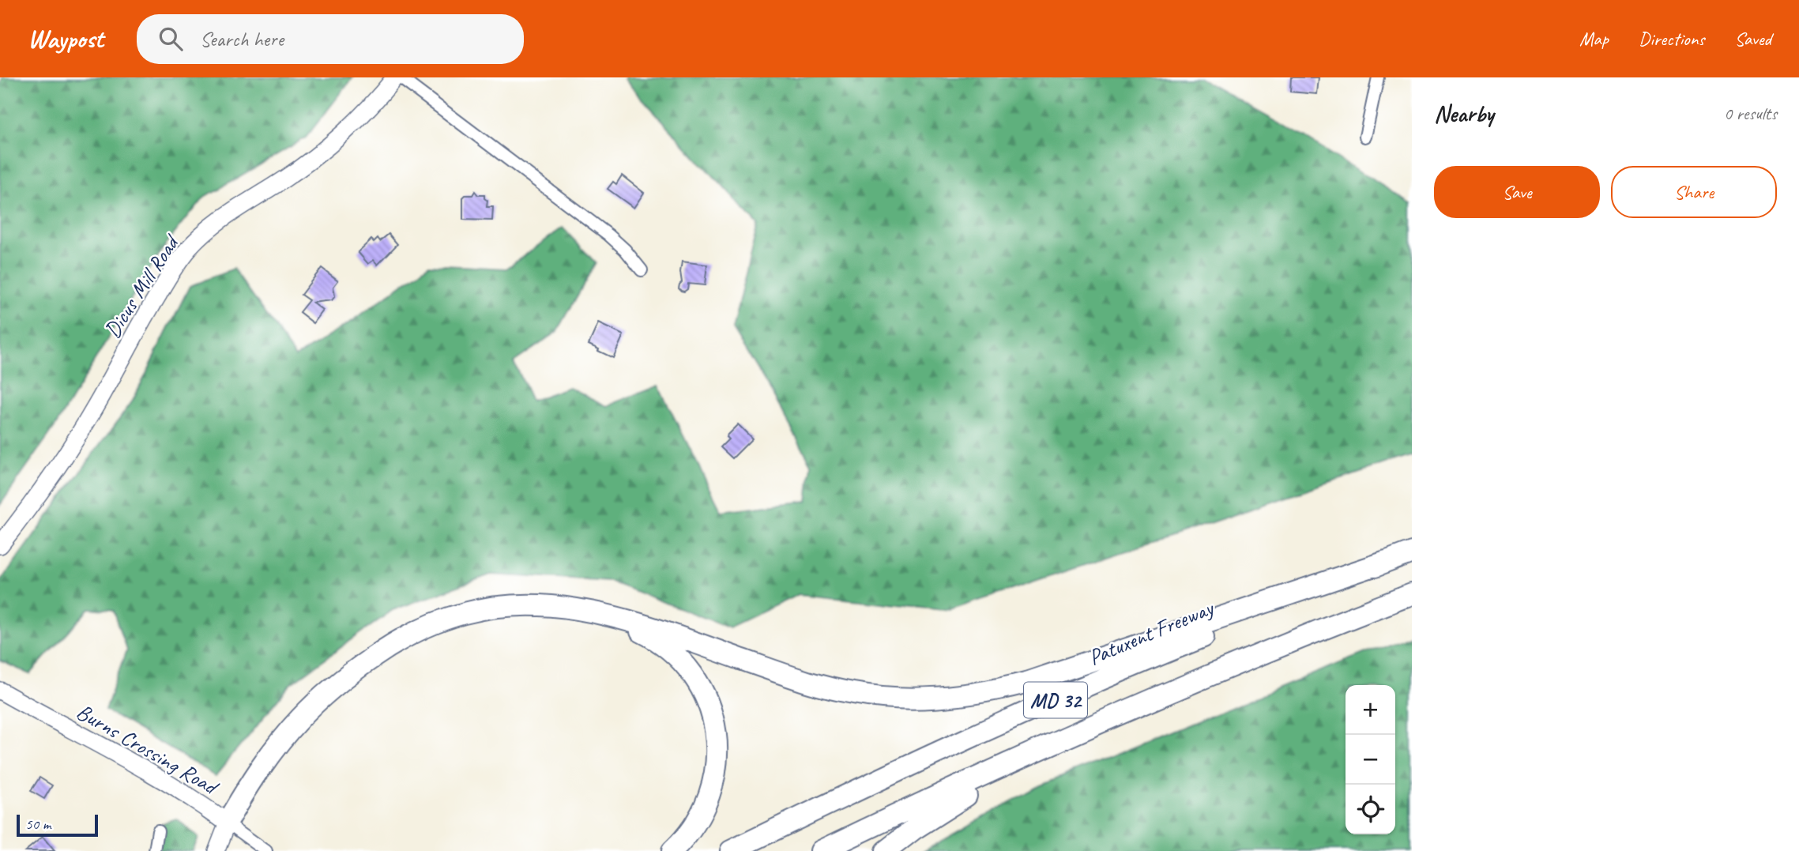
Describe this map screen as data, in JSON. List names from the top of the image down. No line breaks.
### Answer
{"streets":{"highway":["Patuxent Freeway","MD 32"],"street":["Dicus Mill Road","Burns Crossing Road"]},"scale_bar":"50 m","page":{"header":"Waypost","search":"Search here","nav":["Map","Directions","Saved"],"heading":["Nearby","0 results"],"buttons":["Save","Share"],"map_buttons":["+","−"],"scale":"50 m"}}
